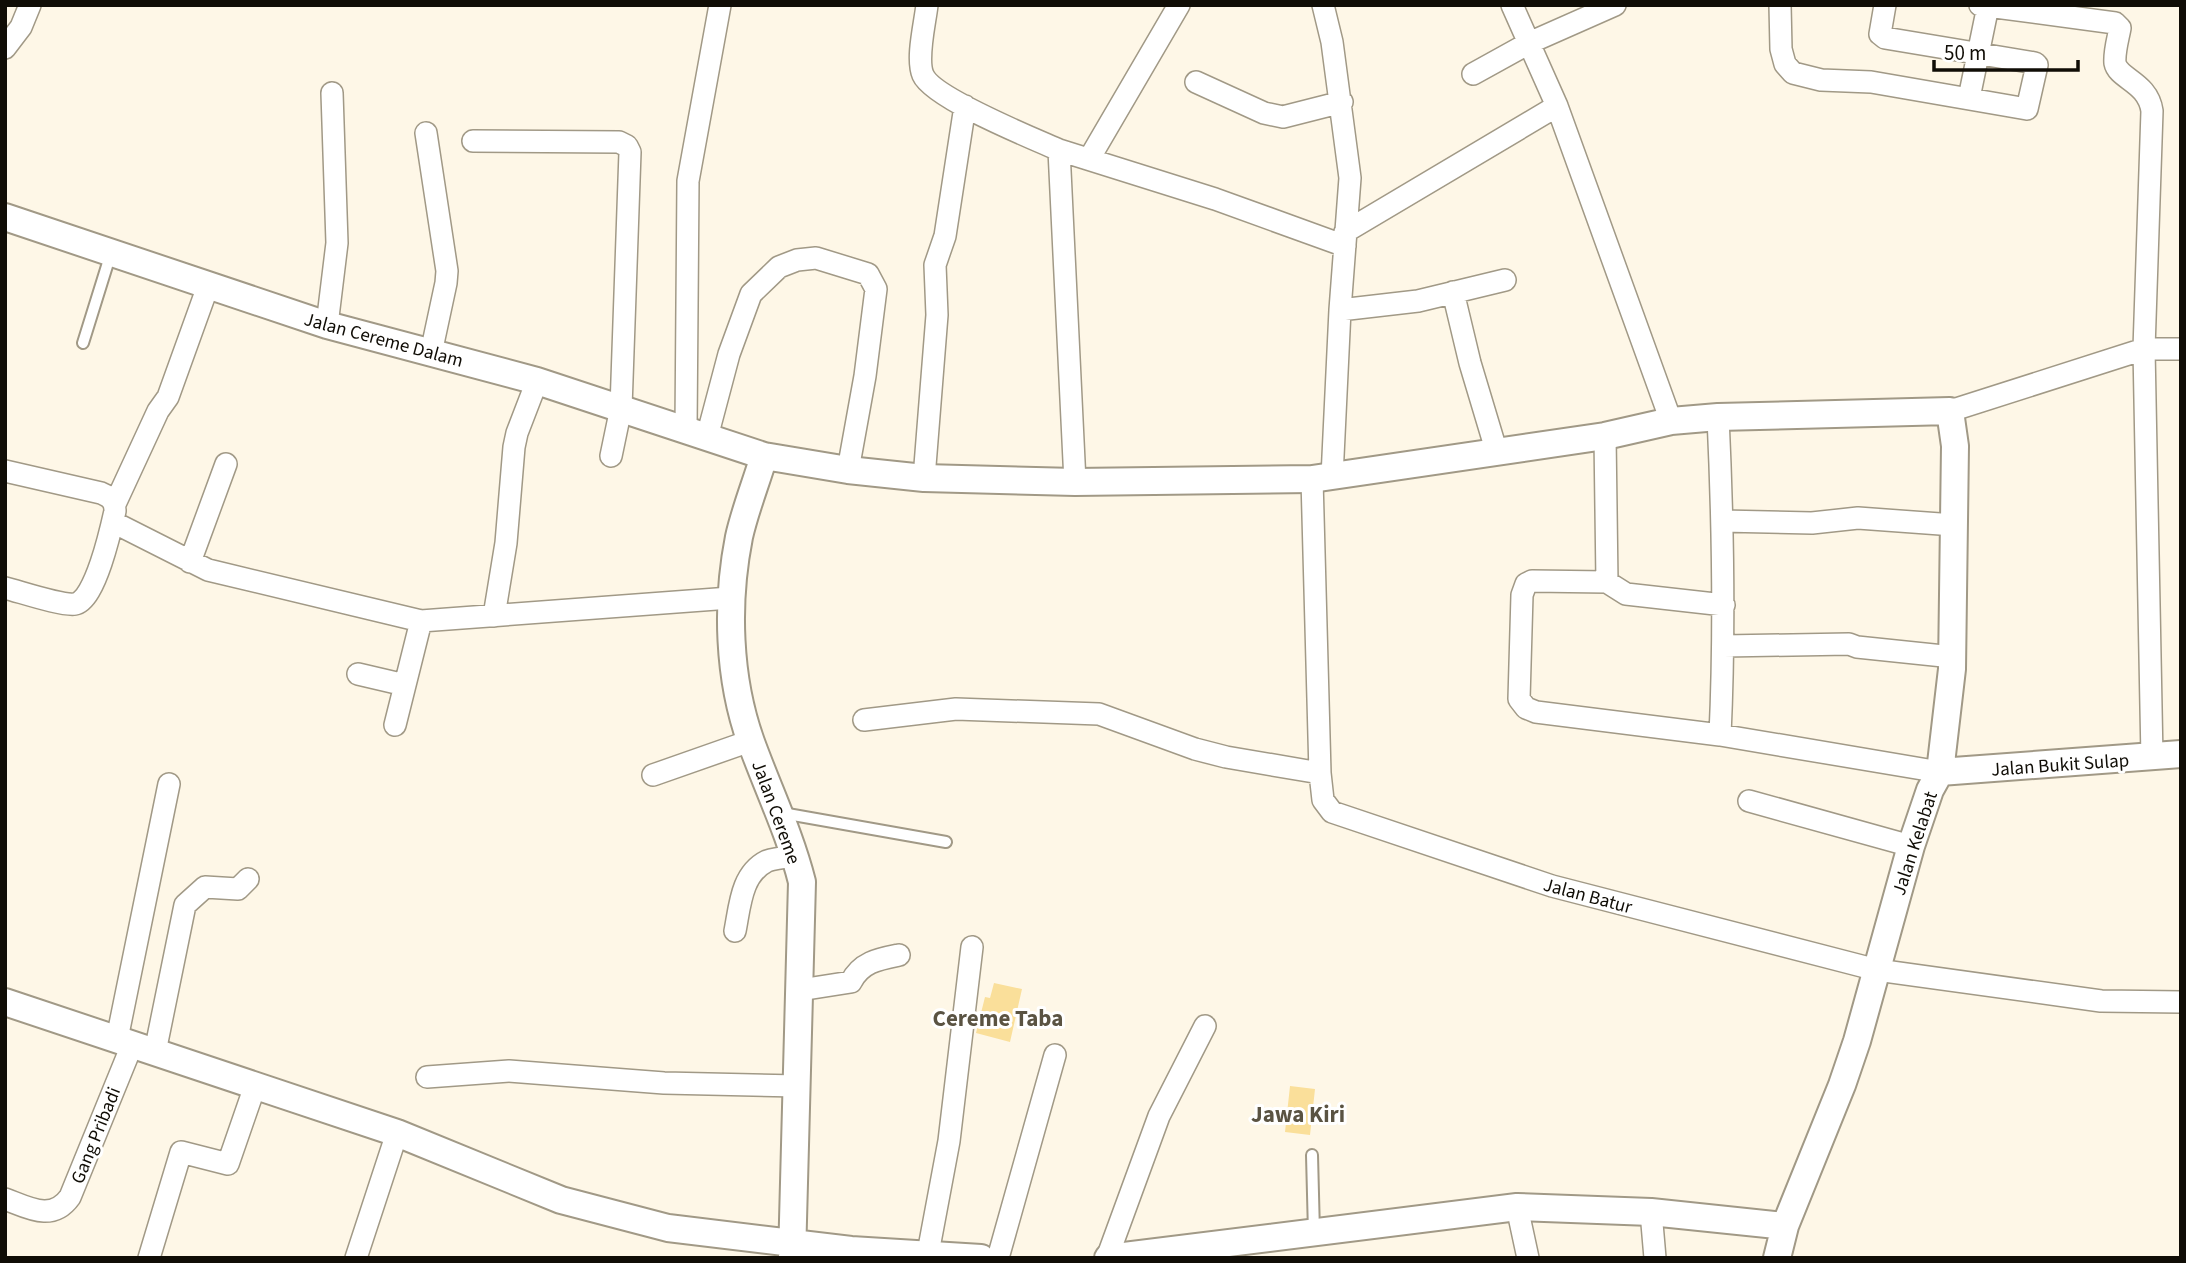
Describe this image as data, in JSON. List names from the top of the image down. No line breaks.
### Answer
{"streets":{"street":["Jalan Cereme Dalam","Jalan Bukit Sulap","Jalan Cereme","Jalan Kelabat","Jalan Batur","Gang Pribadi"]},"crossings":[["Jalan Cereme Dalam","Jalan Cereme"],["Jalan Cereme Dalam","Jalan Kelabat"],["Jalan Cereme Dalam","Jalan Batur"],["Jalan Bukit Sulap","Jalan Kelabat"],["Jalan Kelabat","Jalan Batur"]],"districts":["Cereme Taba","Jawa Kiri"],"scale_bar":"50 m"}
